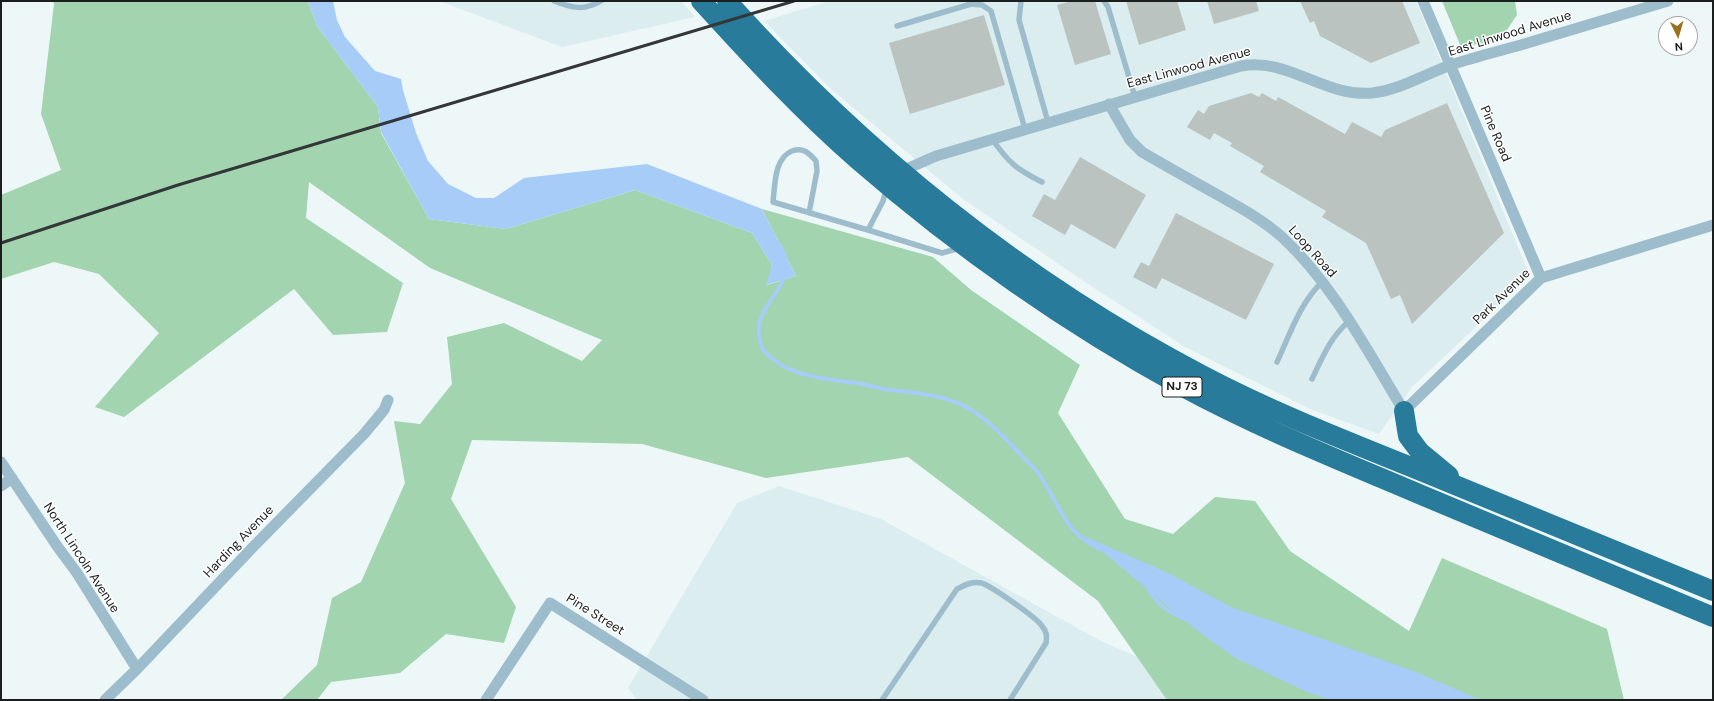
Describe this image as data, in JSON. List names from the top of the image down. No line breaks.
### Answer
{"streets":{"highway":["NJ 73"],"street":["East Linwood Avenue","Pine Road","Loop Road","Park Avenue","Harding Avenue","North Lincoln Avenue","Pine Street"]},"crossings":[["East Linwood Avenue","Pine Road"],["East Linwood Avenue","Loop Road"],["East Linwood Avenue","NJ 73"],["Pine Road","Park Avenue"],["Loop Road","Park Avenue"],["Harding Avenue","North Lincoln Avenue"]],"north":"bottom"}
